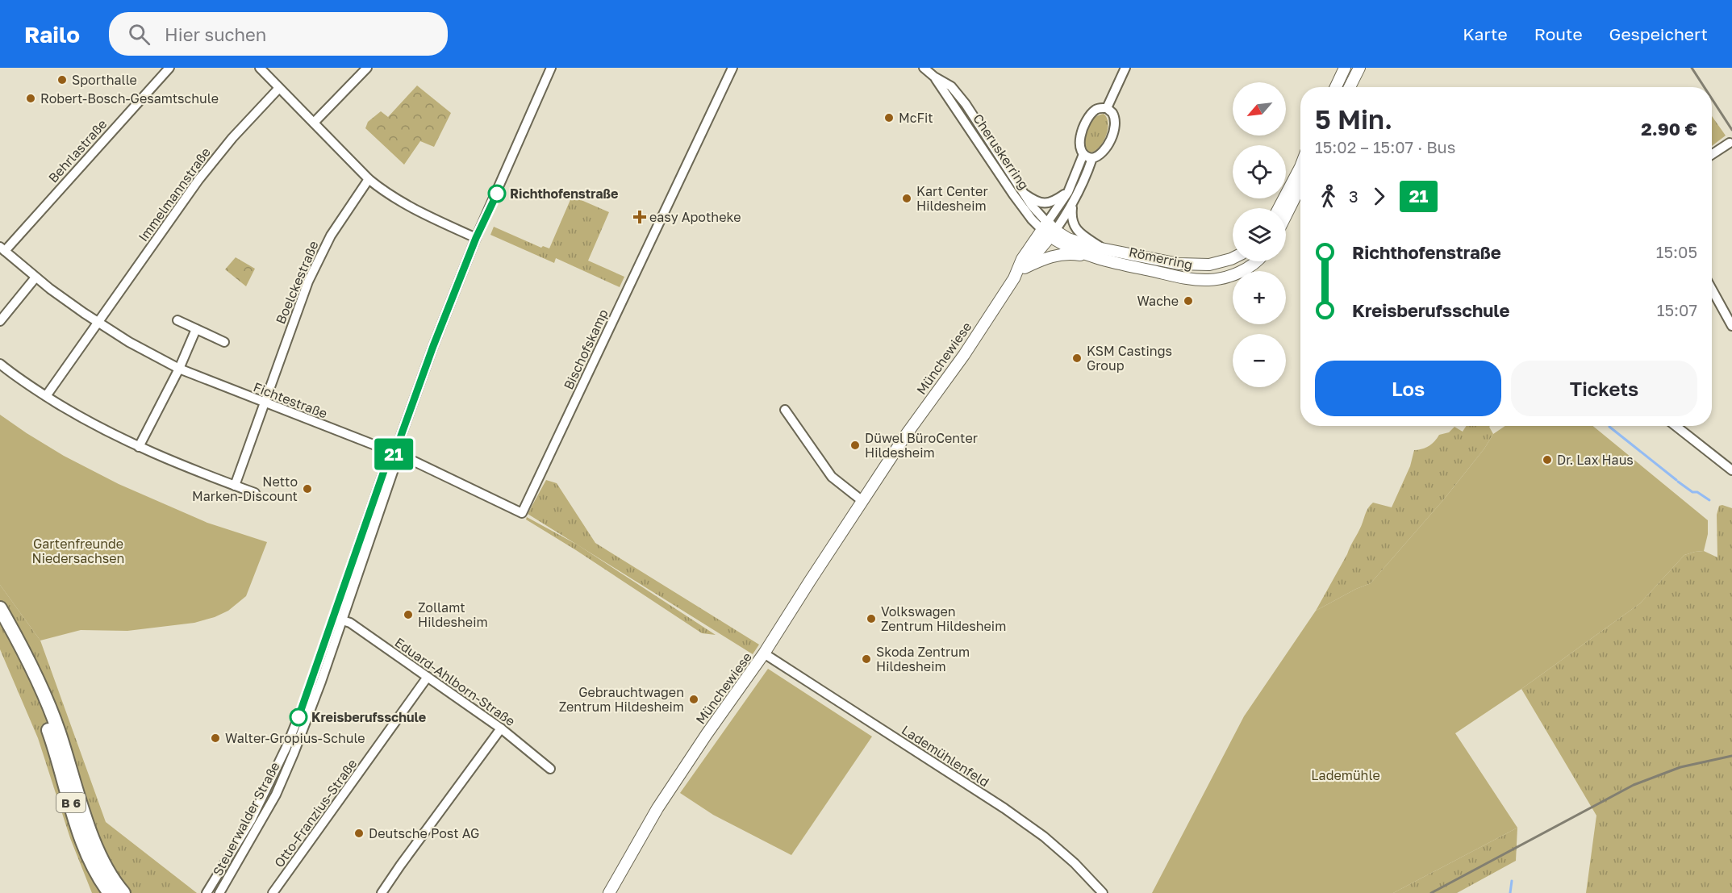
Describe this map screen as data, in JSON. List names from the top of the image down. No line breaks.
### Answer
{"streets":{"highway":["B 6"],"main road":["Römerring","Münchewiese"],"street":["Behrlastraße","Cheruskerring","Immelmannstraße","Boelckestraße","Bischofskamp","Fichtestraße","Eduard-Ahlborn-Straße","Lademühlenfeld","Otto-Franzius-Straße","Steuerwalder Straße"]},"crossings":[["Behrlastraße","Fichtestraße"],["Cheruskerring","Römerring"],["Cheruskerring","Münchewiese"],["Immelmannstraße","Fichtestraße"],["Römerring","Münchewiese"],["Boelckestraße","Fichtestraße"],["Bischofskamp","Fichtestraße"],["Bischofskamp","Steuerwalder Straße"],["Münchewiese","Lademühlenfeld"],["Fichtestraße","Steuerwalder Straße"],["Eduard-Ahlborn-Straße","Otto-Franzius-Straße"],["Eduard-Ahlborn-Straße","Steuerwalder Straße"]],"parks":["Gartenfreunde Niedersachsen","Lademühle"],"places":{"other":["Sporthalle","Robert-Bosch-Gesamtschule","McFit","Richthofenstraße","Kart Center Hildesheim","Wache","KSM Castings Group","Düwel BüroCenter Hildesheim","Dr. Lax Haus","Netto Marken-Discount","Zollamt Hildesheim","Volkswagen Zentrum Hildesheim","Skoda Zentrum Hildesheim","Gebrauchtwagen Zentrum Hildesheim","Kreisberufsschule","Walter-Gropius-Schule","Deutsche Post AG"],"health":["easy Apotheke"]},"lines":["bus line 21"],"north":"bottom left","page":{"header":"Railo","search":"Hier suchen","nav":["Karte","Route","Gespeichert"],"on_map":"21","map_buttons":["+","−"],"heading":["5 Min.","15:02 – 15:07 · Bus","2.90 €"],"legs":["3","21"],"list":[{"name":"Richthofenstraße","value":"15:05"},{"name":"Kreisberufsschule","value":"15:07"}],"buttons":["Los","Tickets"]}}
